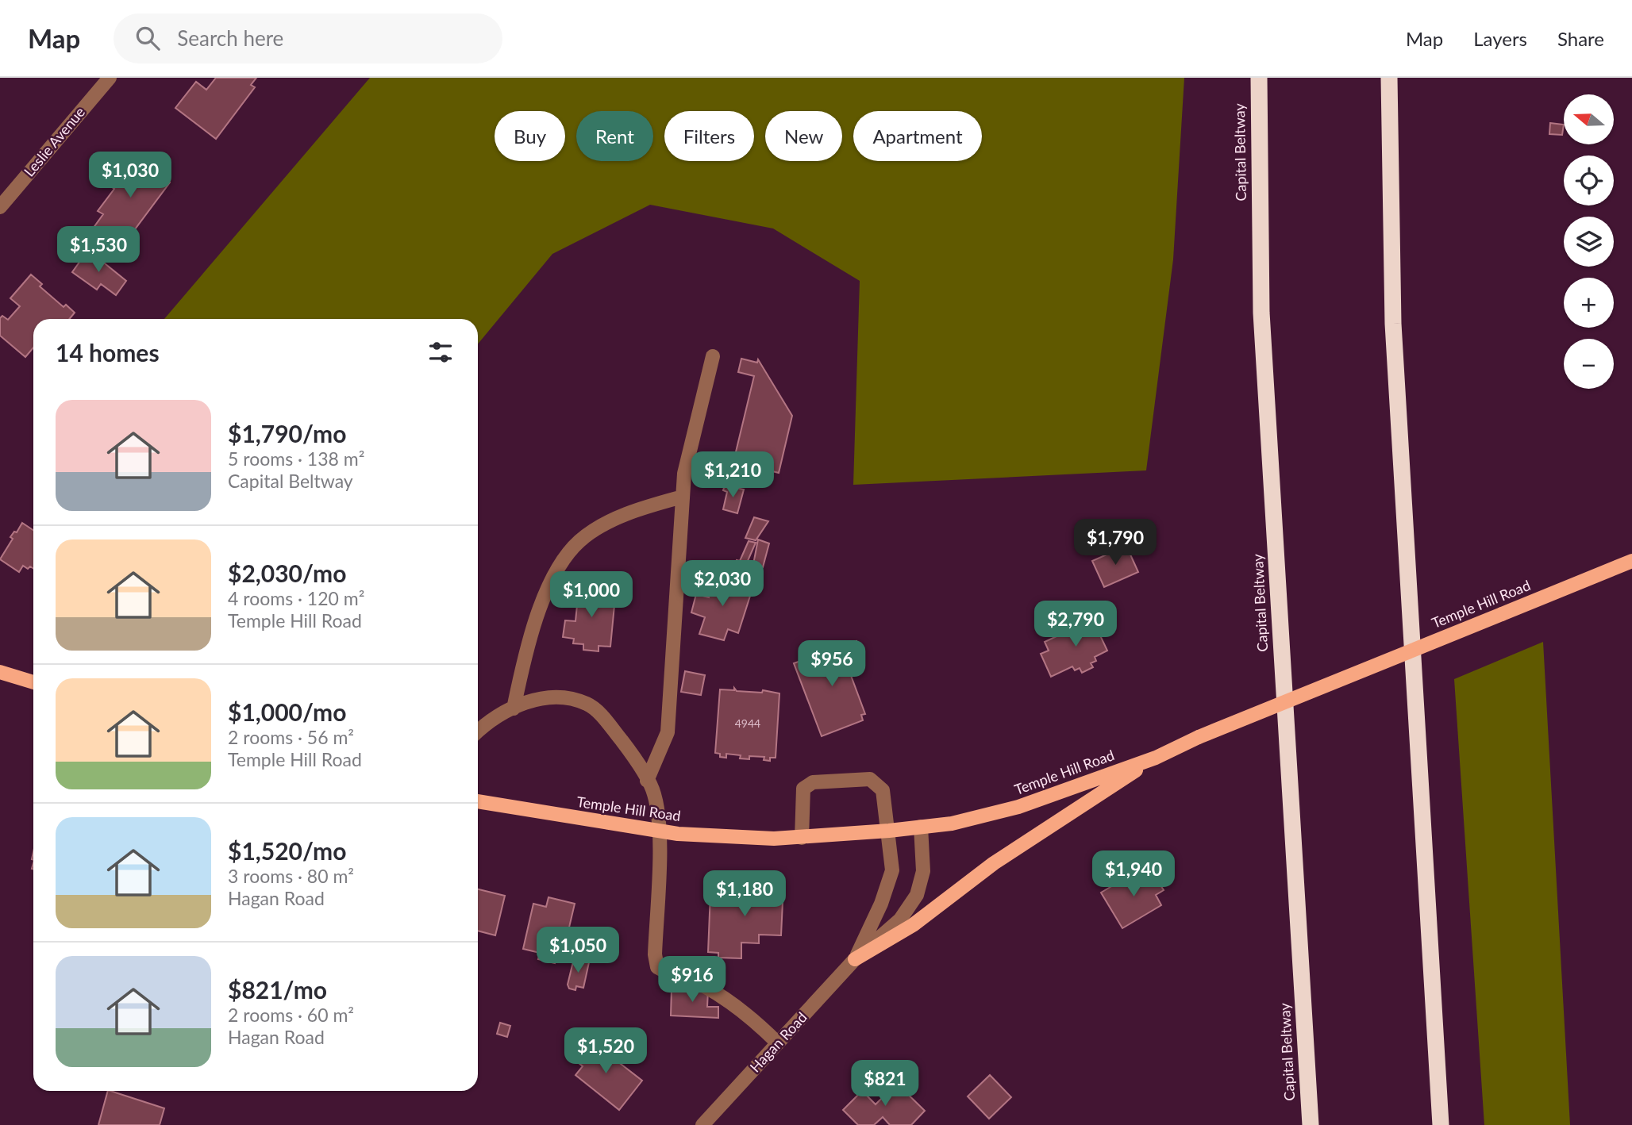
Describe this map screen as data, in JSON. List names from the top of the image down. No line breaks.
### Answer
{"streets":{"highway":["Capital Beltway"],"main road":["Temple Hill Road"],"street":["Leslie Avenue","Hagan Road"]},"crossings":[["Temple Hill Road","Hagan Road"]],"house_numbers":["4944"],"north":"left","page":{"header":"Map","search":"Search here","nav":["Map","Layers","Share"],"map_buttons":["+","−"],"chip":["Buy","Rent","Filters","New","Apartment"],"price":["$1,030","$1,530","$1,210","$1,790","$2,030","$1,000","$2,790","$956","$1,940","$1,180","$1,050","$916","$1,520","$821"],"heading":"14 homes","list":[{"name":"$1,790/mo","note":"5 rooms · 138 m² · Capital Beltway"},{"name":"$2,030/mo","note":"4 rooms · 120 m² · Temple Hill Road"},{"name":"$1,000/mo","note":"2 rooms · 56 m² · Temple Hill Road"},{"name":"$1,520/mo","note":"3 rooms · 80 m² · Hagan Road"},{"name":"$821/mo","note":"2 rooms · 60 m² · Hagan Road"}]}}
